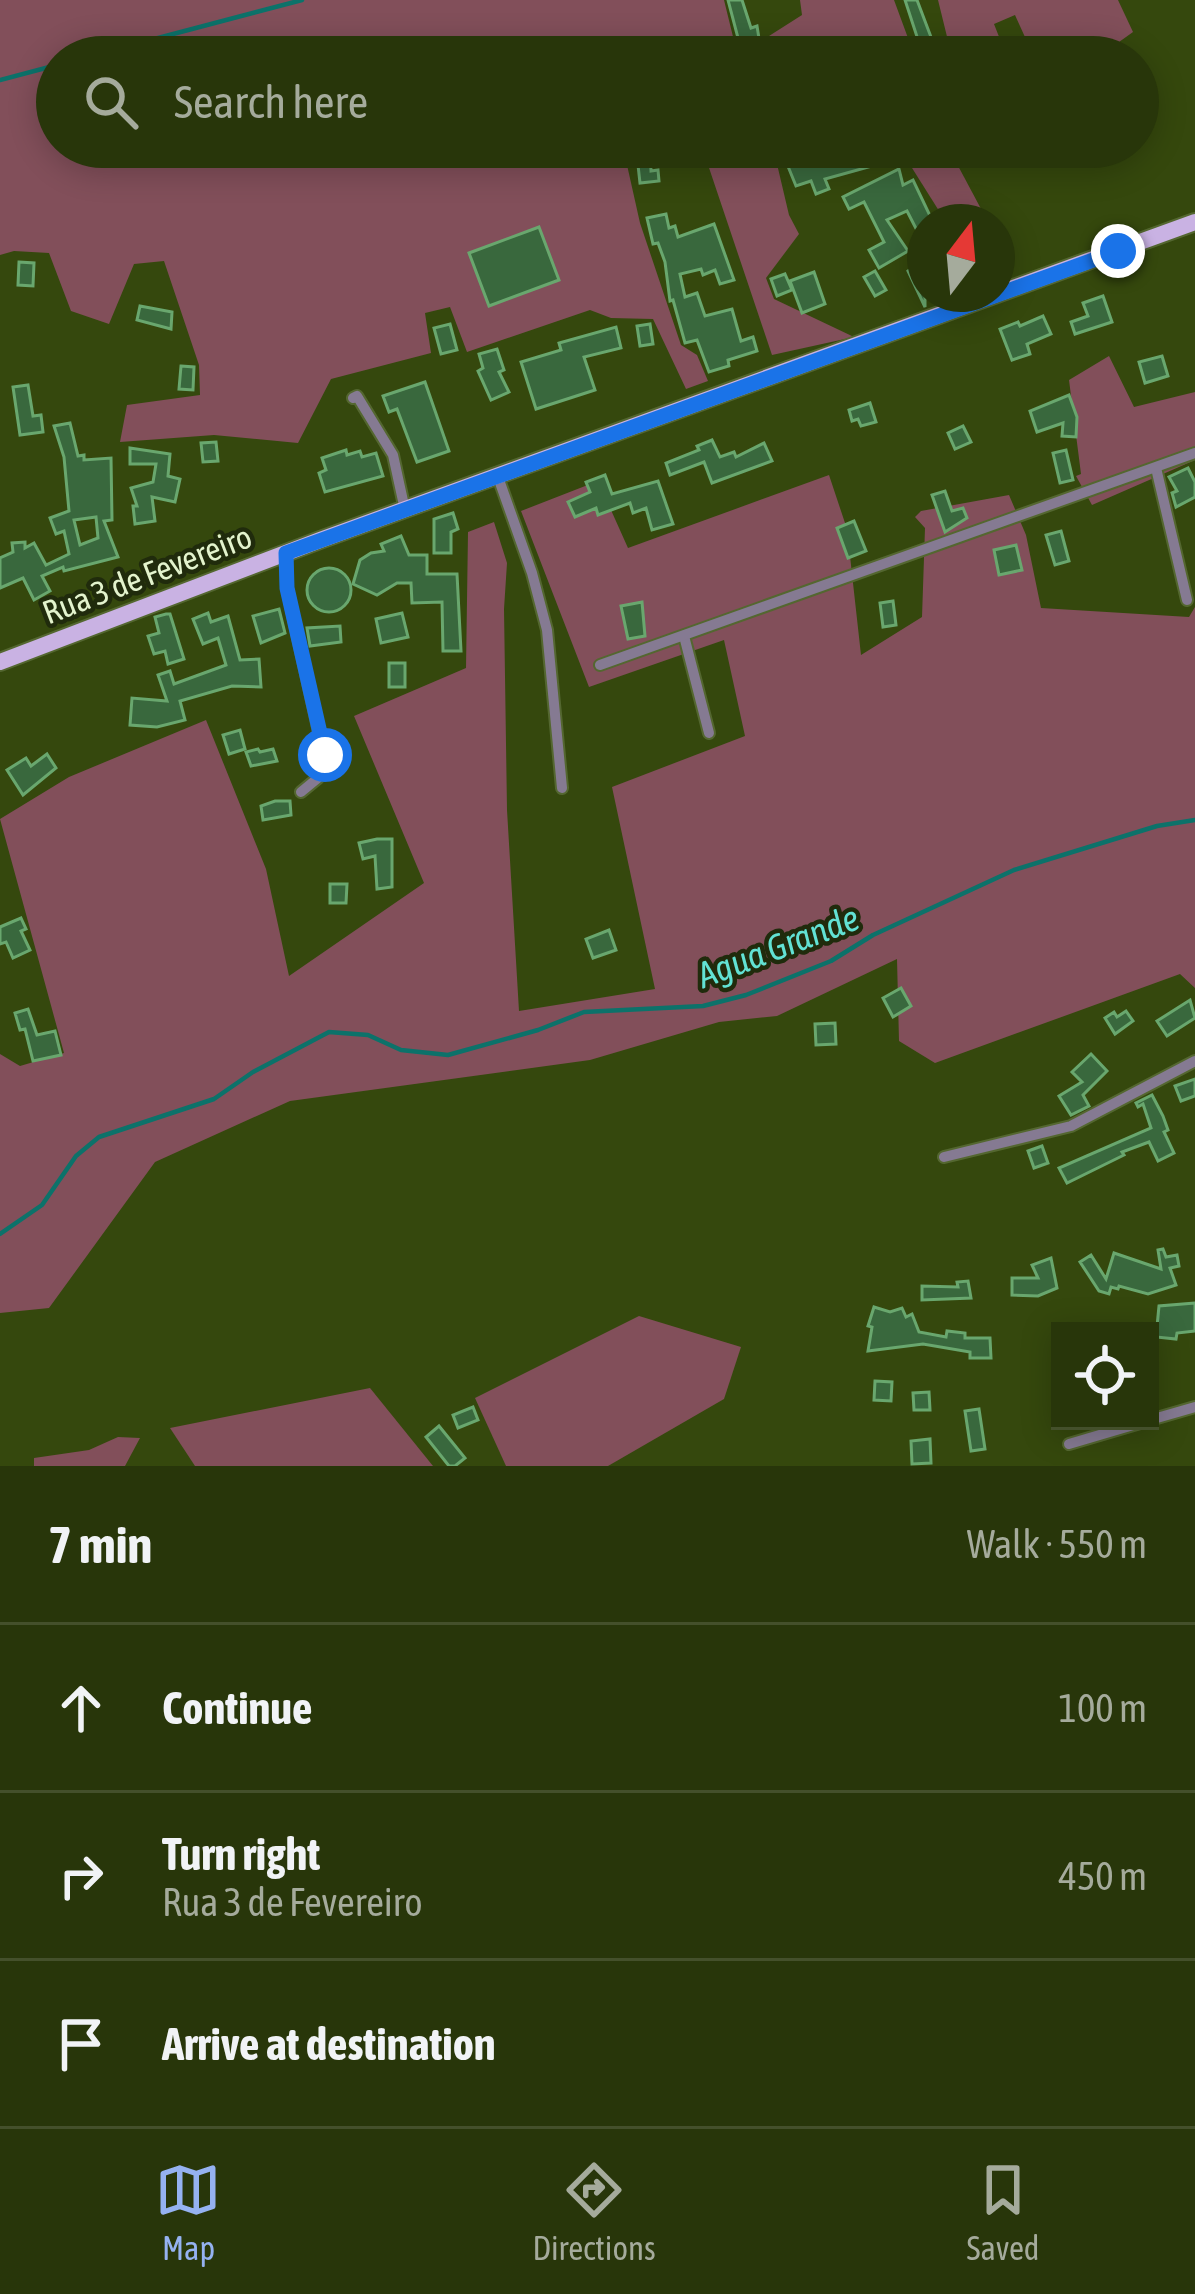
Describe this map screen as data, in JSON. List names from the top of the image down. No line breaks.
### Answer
{"streets":{"main road":["Rua 3 de Fevereiro"]},"water":["Agua Grande"],"north":"top","page":{"search":"Search here","heading":["7 min","Walk · 550 m"],"list":[["Continue","100 m"],["Turn right","Rua 3 de Fevereiro","450 m"],"Arrive at destination"],"nav":["Map","Directions","Saved"]}}
